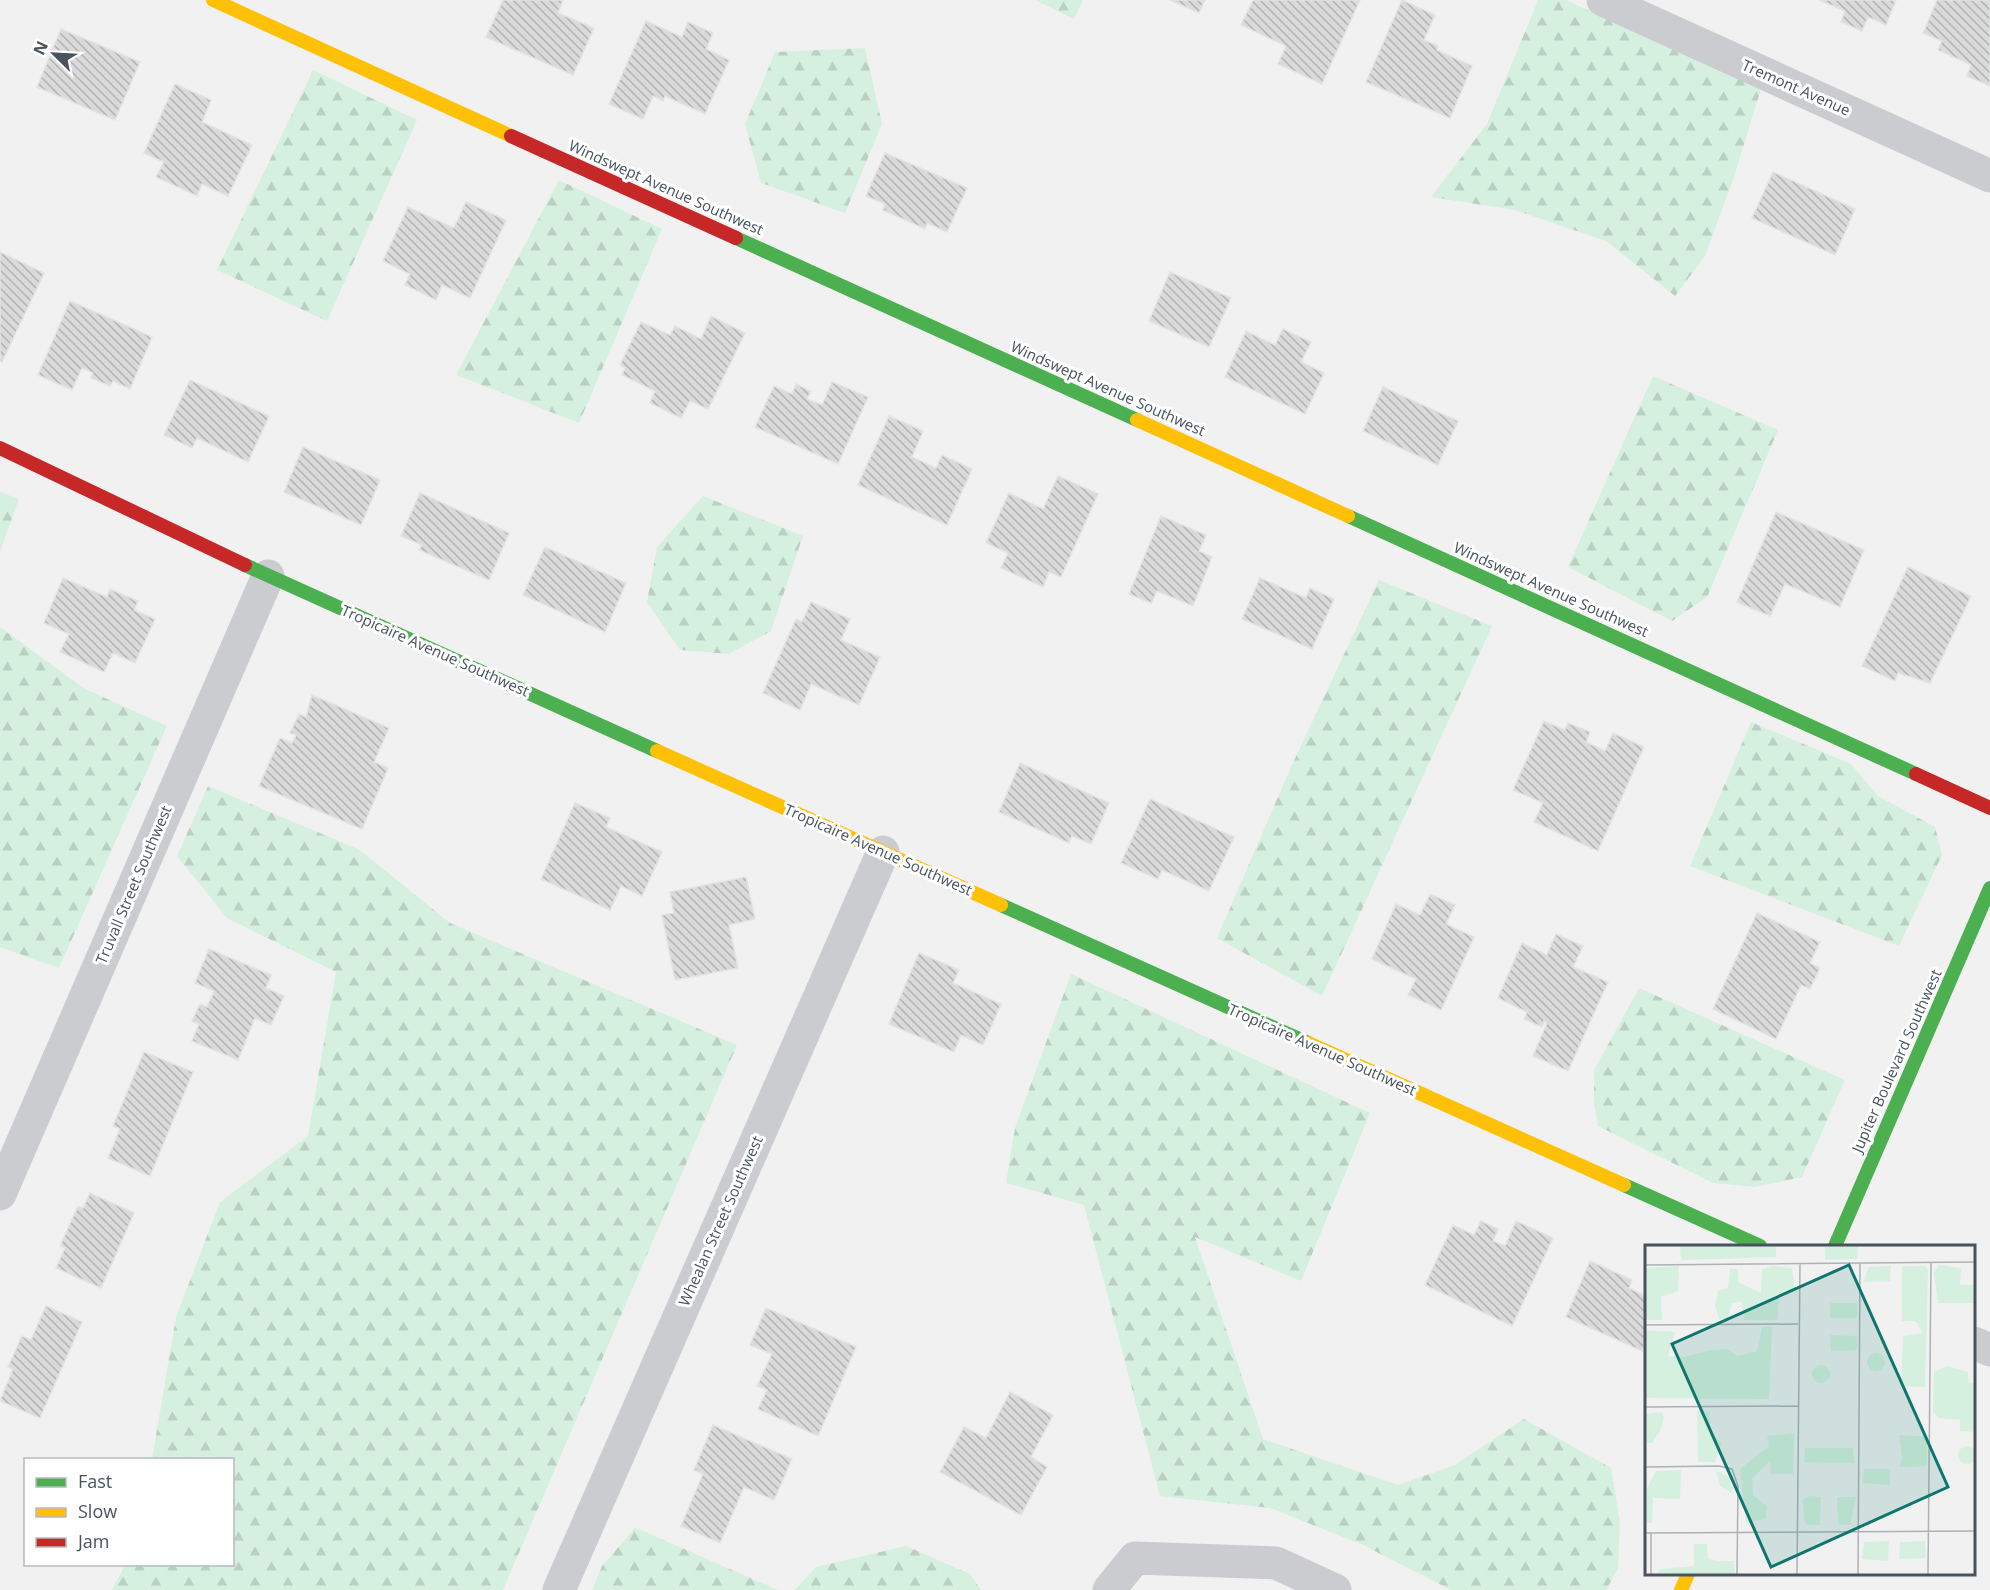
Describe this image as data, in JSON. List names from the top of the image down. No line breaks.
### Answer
{"streets":{"street":["Tremont Avenue","Windswept Avenue Southwest","Tropicaire Avenue Southwest","Truvall Street Southwest","Jupiter Boulevard Southwest","Whealan Street Southwest"]},"crossings":[["Tropicaire Avenue Southwest","Truvall Street Southwest"],["Tropicaire Avenue Southwest","Whealan Street Southwest"]],"legend":["Fast","Slow","Jam"],"north":"top left"}
